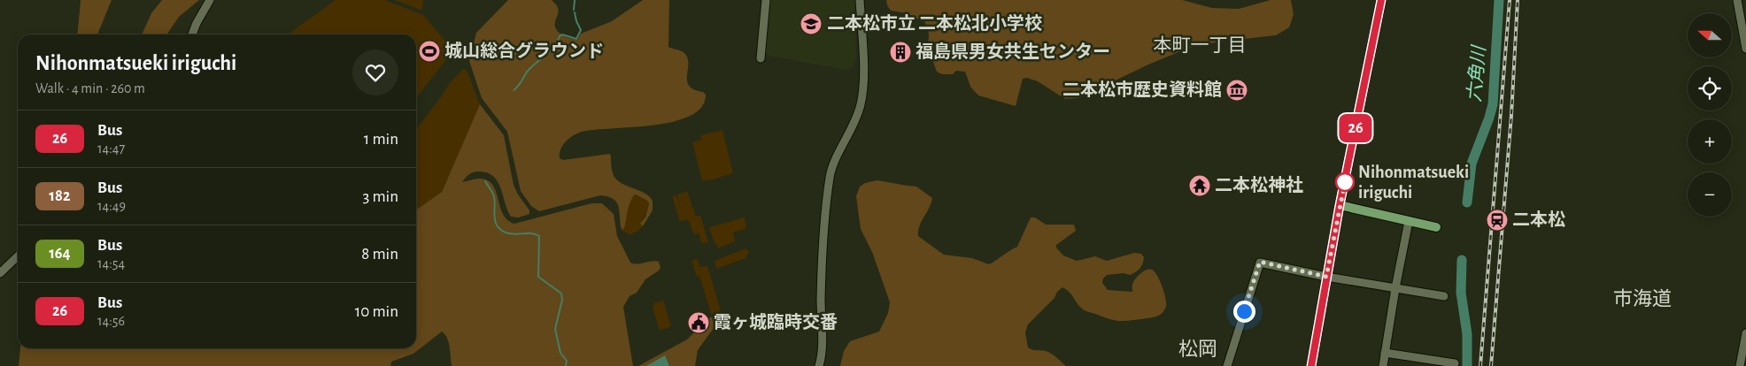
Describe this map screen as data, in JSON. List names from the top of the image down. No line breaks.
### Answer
{"districts":["本町一丁目","市海道","松岡"],"water":["六角川"],"places":{"school or university":["二本松市立 二本松北小学校"],"sports":["城山総合グラウンド"],"building":["福島県男女共生センター"],"museum":["二本松市歴史資料館"],"other":["Nihonmatsueki iriguchi"],"temple":["二本松神社"],"station":["二本松"],"public building":["霞ヶ城臨時交番"]},"lines":["bus line 26"],"north":"left","page":{"on_map":"26","map_buttons":["+","−"],"heading":["Nihonmatsueki iriguchi","Walk · 4 min · 260 m"],"list":[{"mark":"26","name":"Bus","note":"14:47","value":"1 min"},{"mark":"182","name":"Bus","note":"14:49","value":"3 min"},{"mark":"164","name":"Bus","note":"14:54","value":"8 min"},{"mark":"26","name":"Bus","note":"14:56","value":"10 min"}]}}
